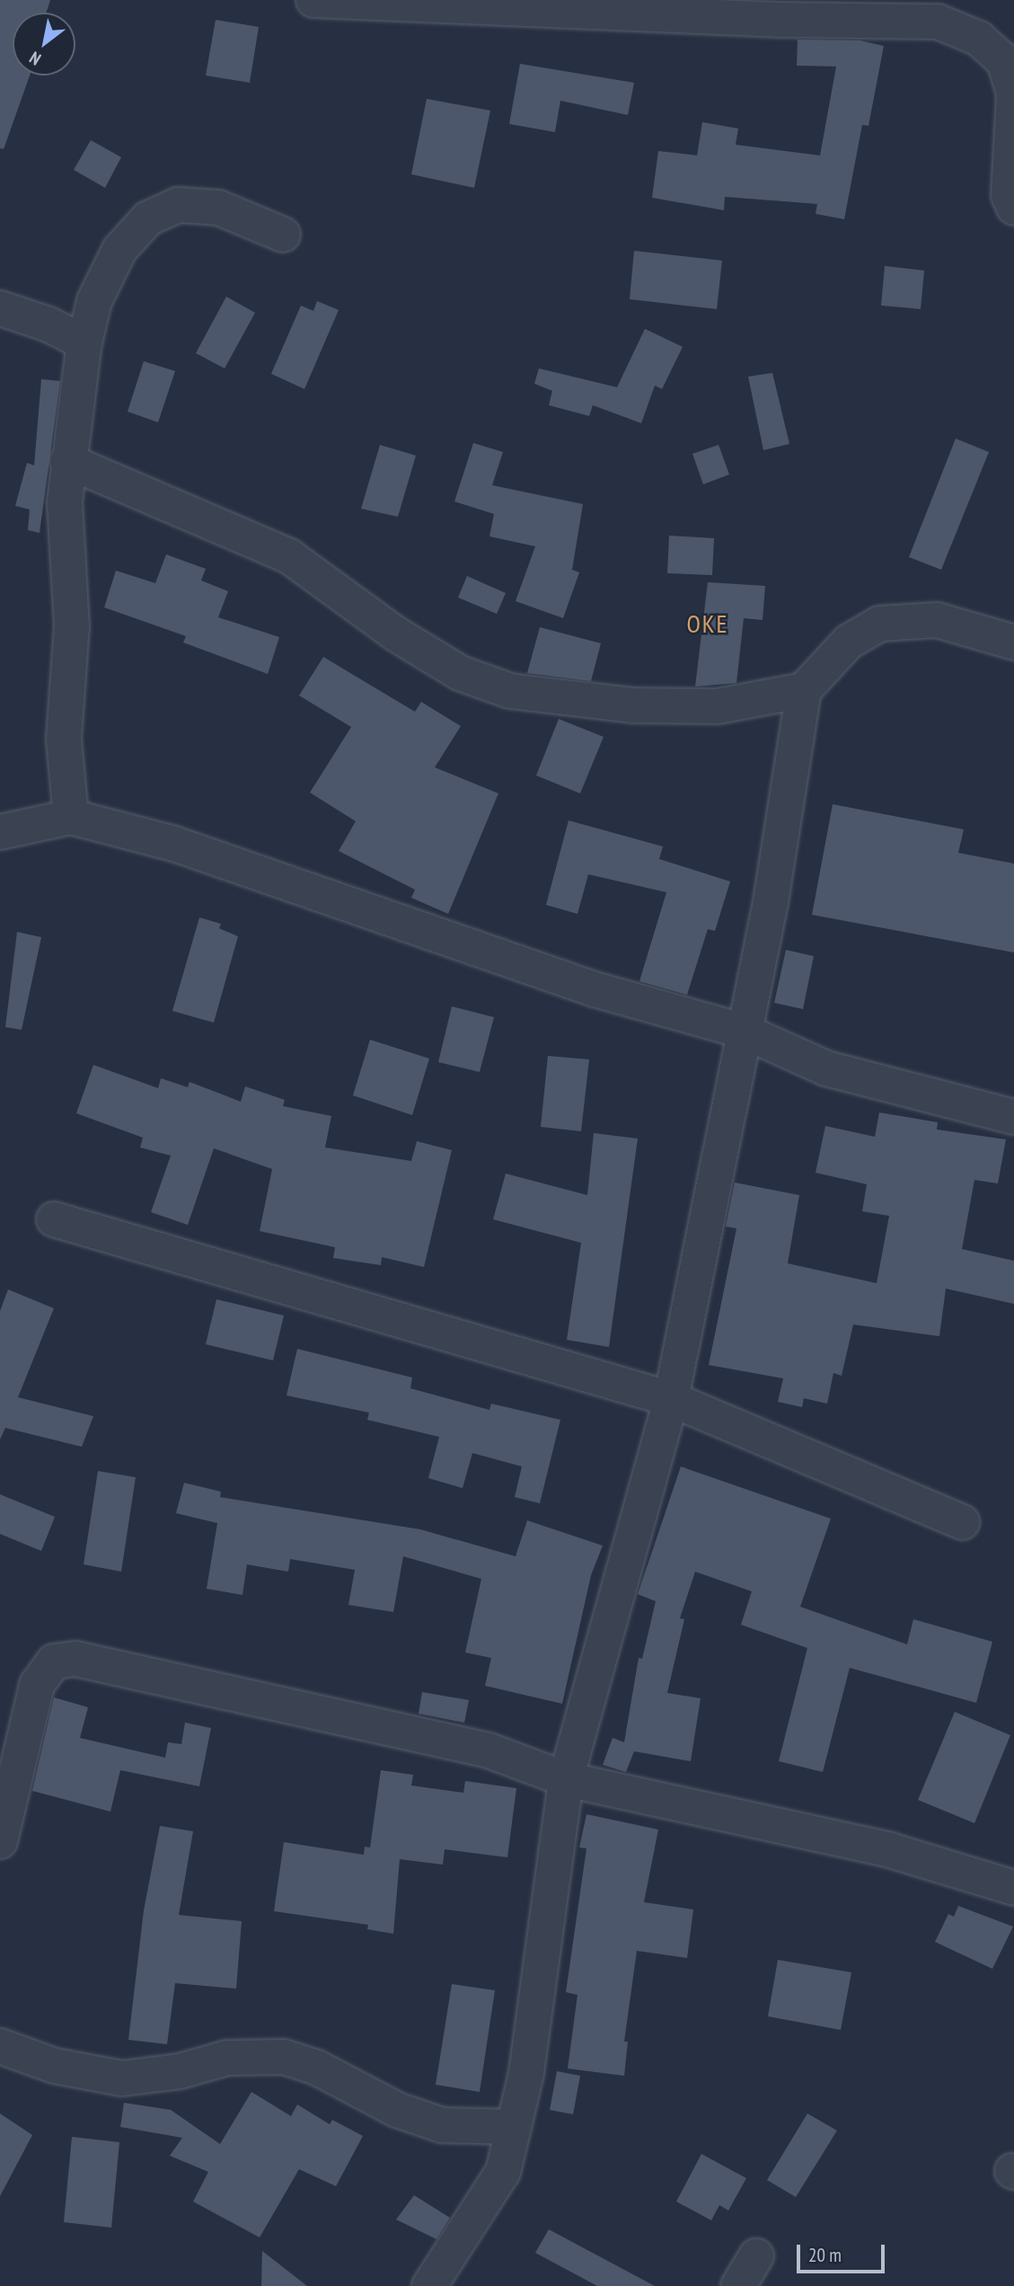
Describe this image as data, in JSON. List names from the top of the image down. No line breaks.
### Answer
{"districts":["OKE"],"scale_bar":"20 m","north":"bottom left"}
